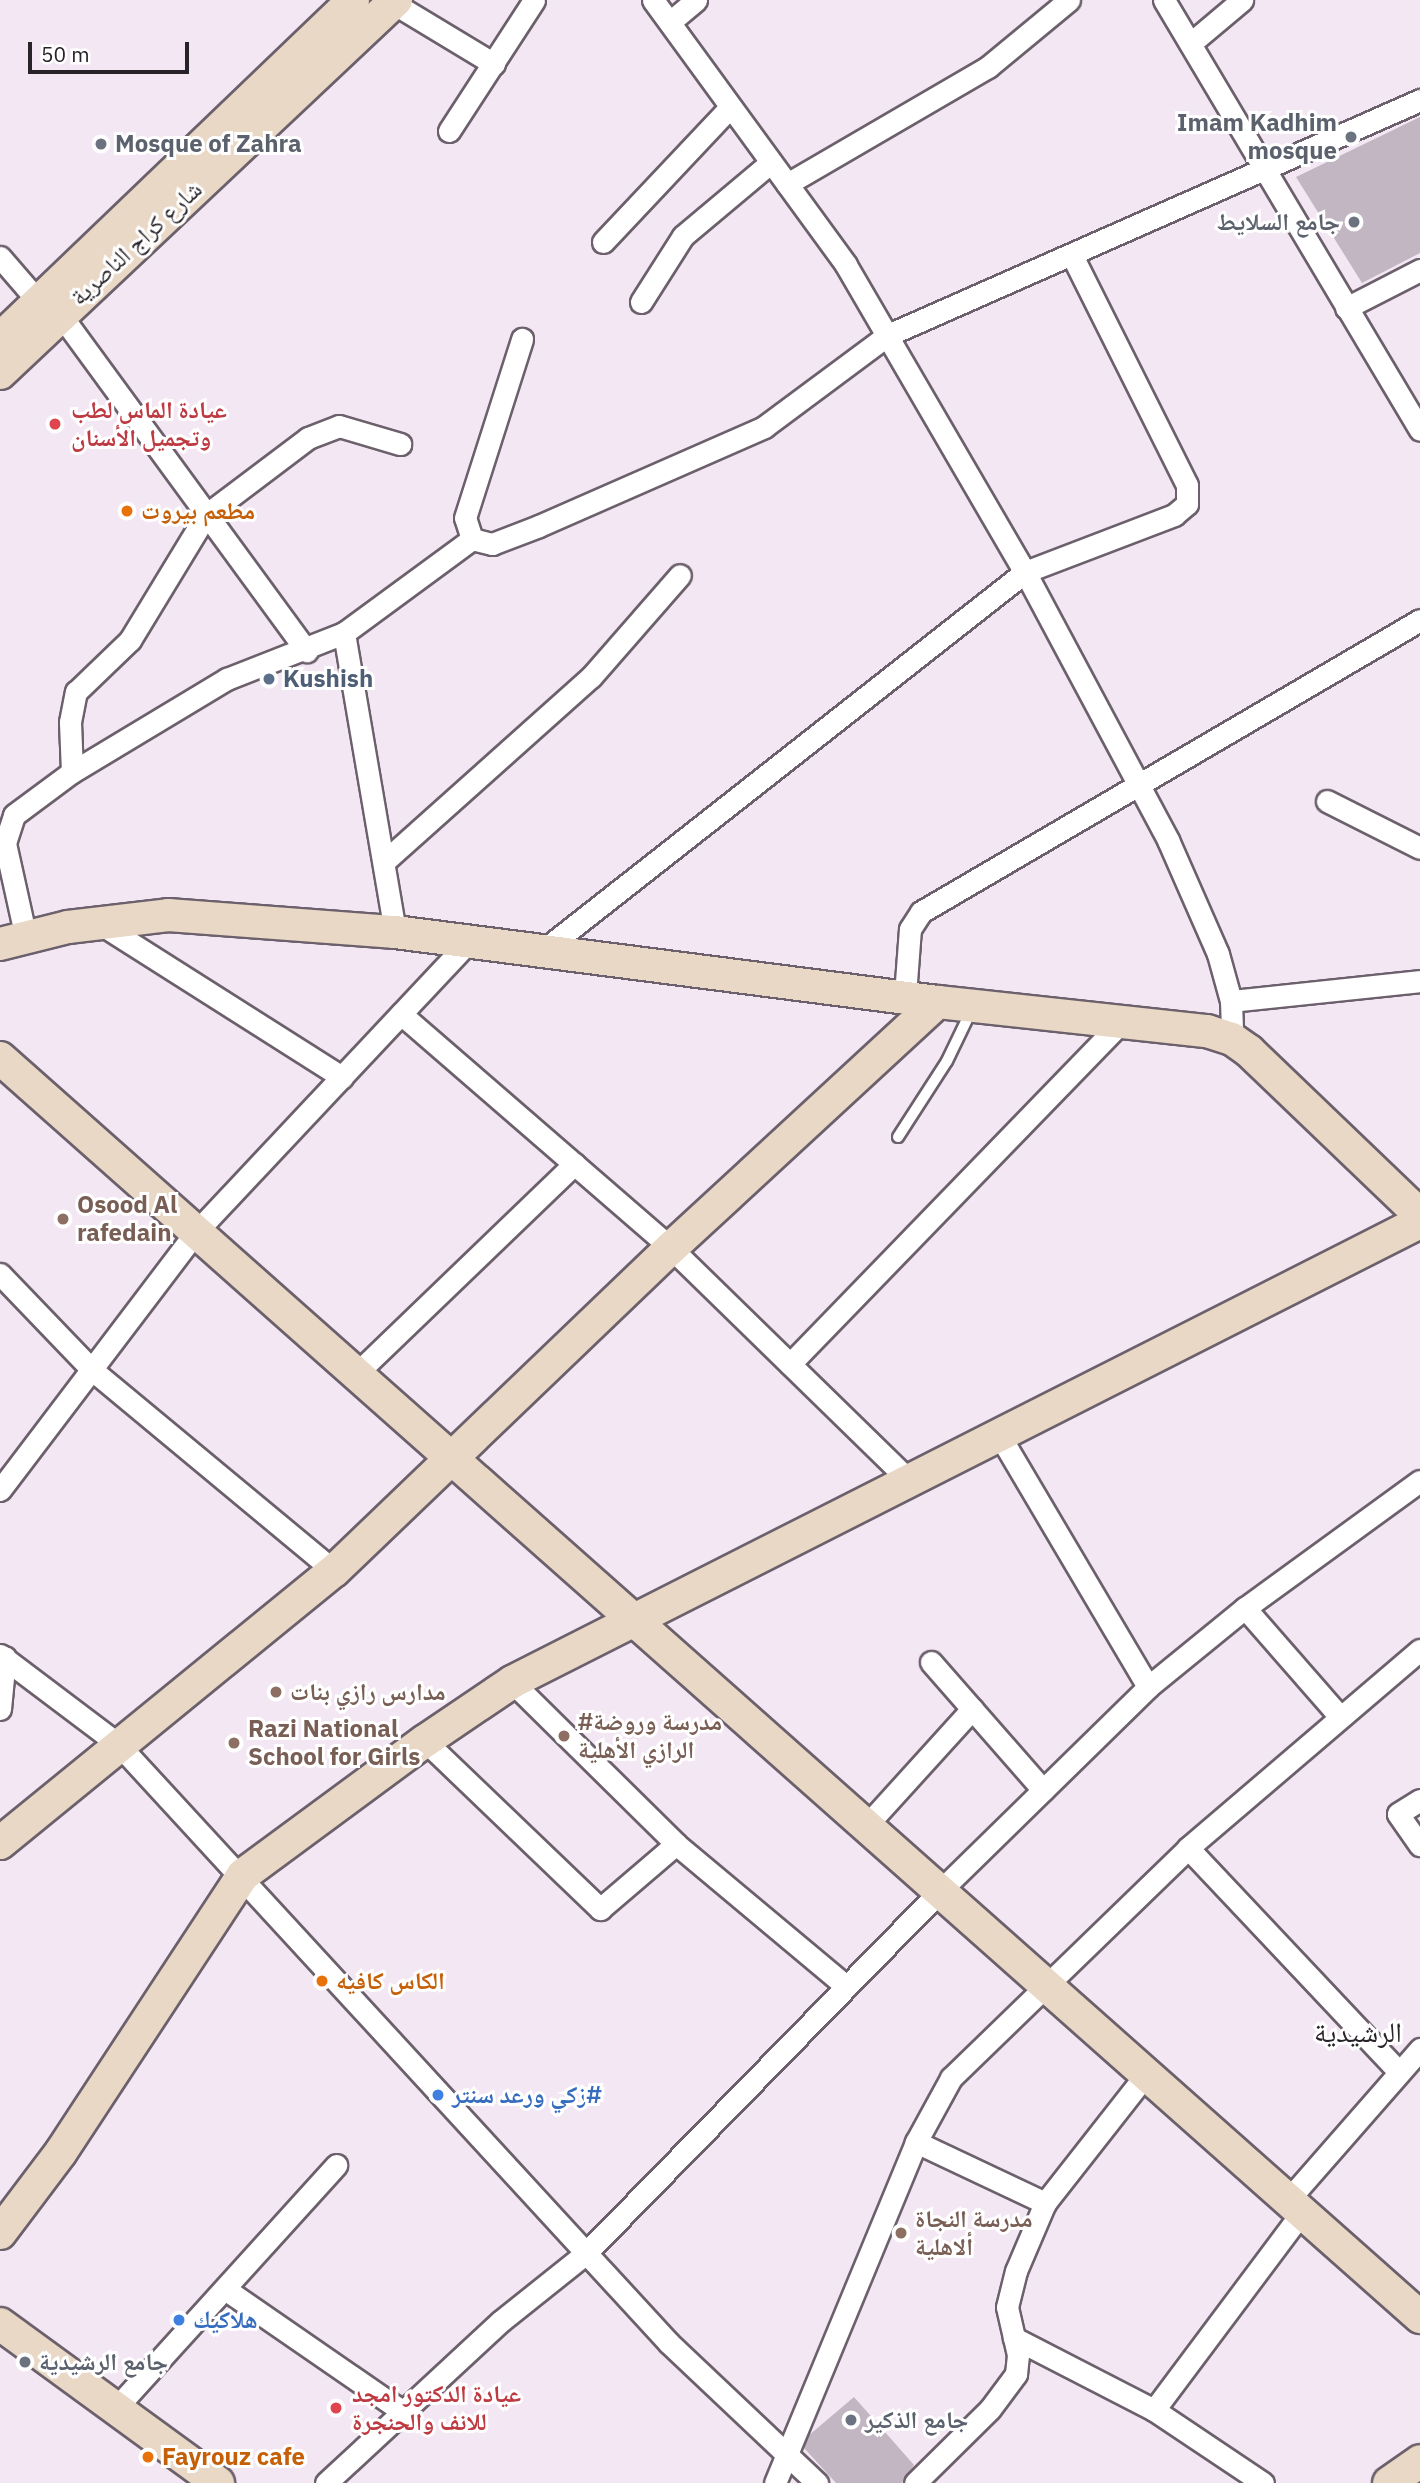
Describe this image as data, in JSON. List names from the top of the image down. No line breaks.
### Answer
{"streets":{"street":["شارع كراج الناصرية"]},"districts":["الرشيدية"],"places":["Imam Kadhim mosque","Mosque of Zahra","جامع السلايط","عيادة الماس لطب وتجميل الأسنان","مطعم بيروت","Kushish","Osood Al rafedain","مدارس رازي بنات","#مدرسة وروضة الرازي الأهلية","Razi National School for Girls","الكاس كافيه","زكي ورعد سنتر#","مدرسة النجاة ألاهلية","هلاكيك","جامع الرشيدية","عيادة الدكتور امجد للانف والحنجرة","جامع الذكير","Fayrouz cafe"],"scale_bar":"50 m"}
